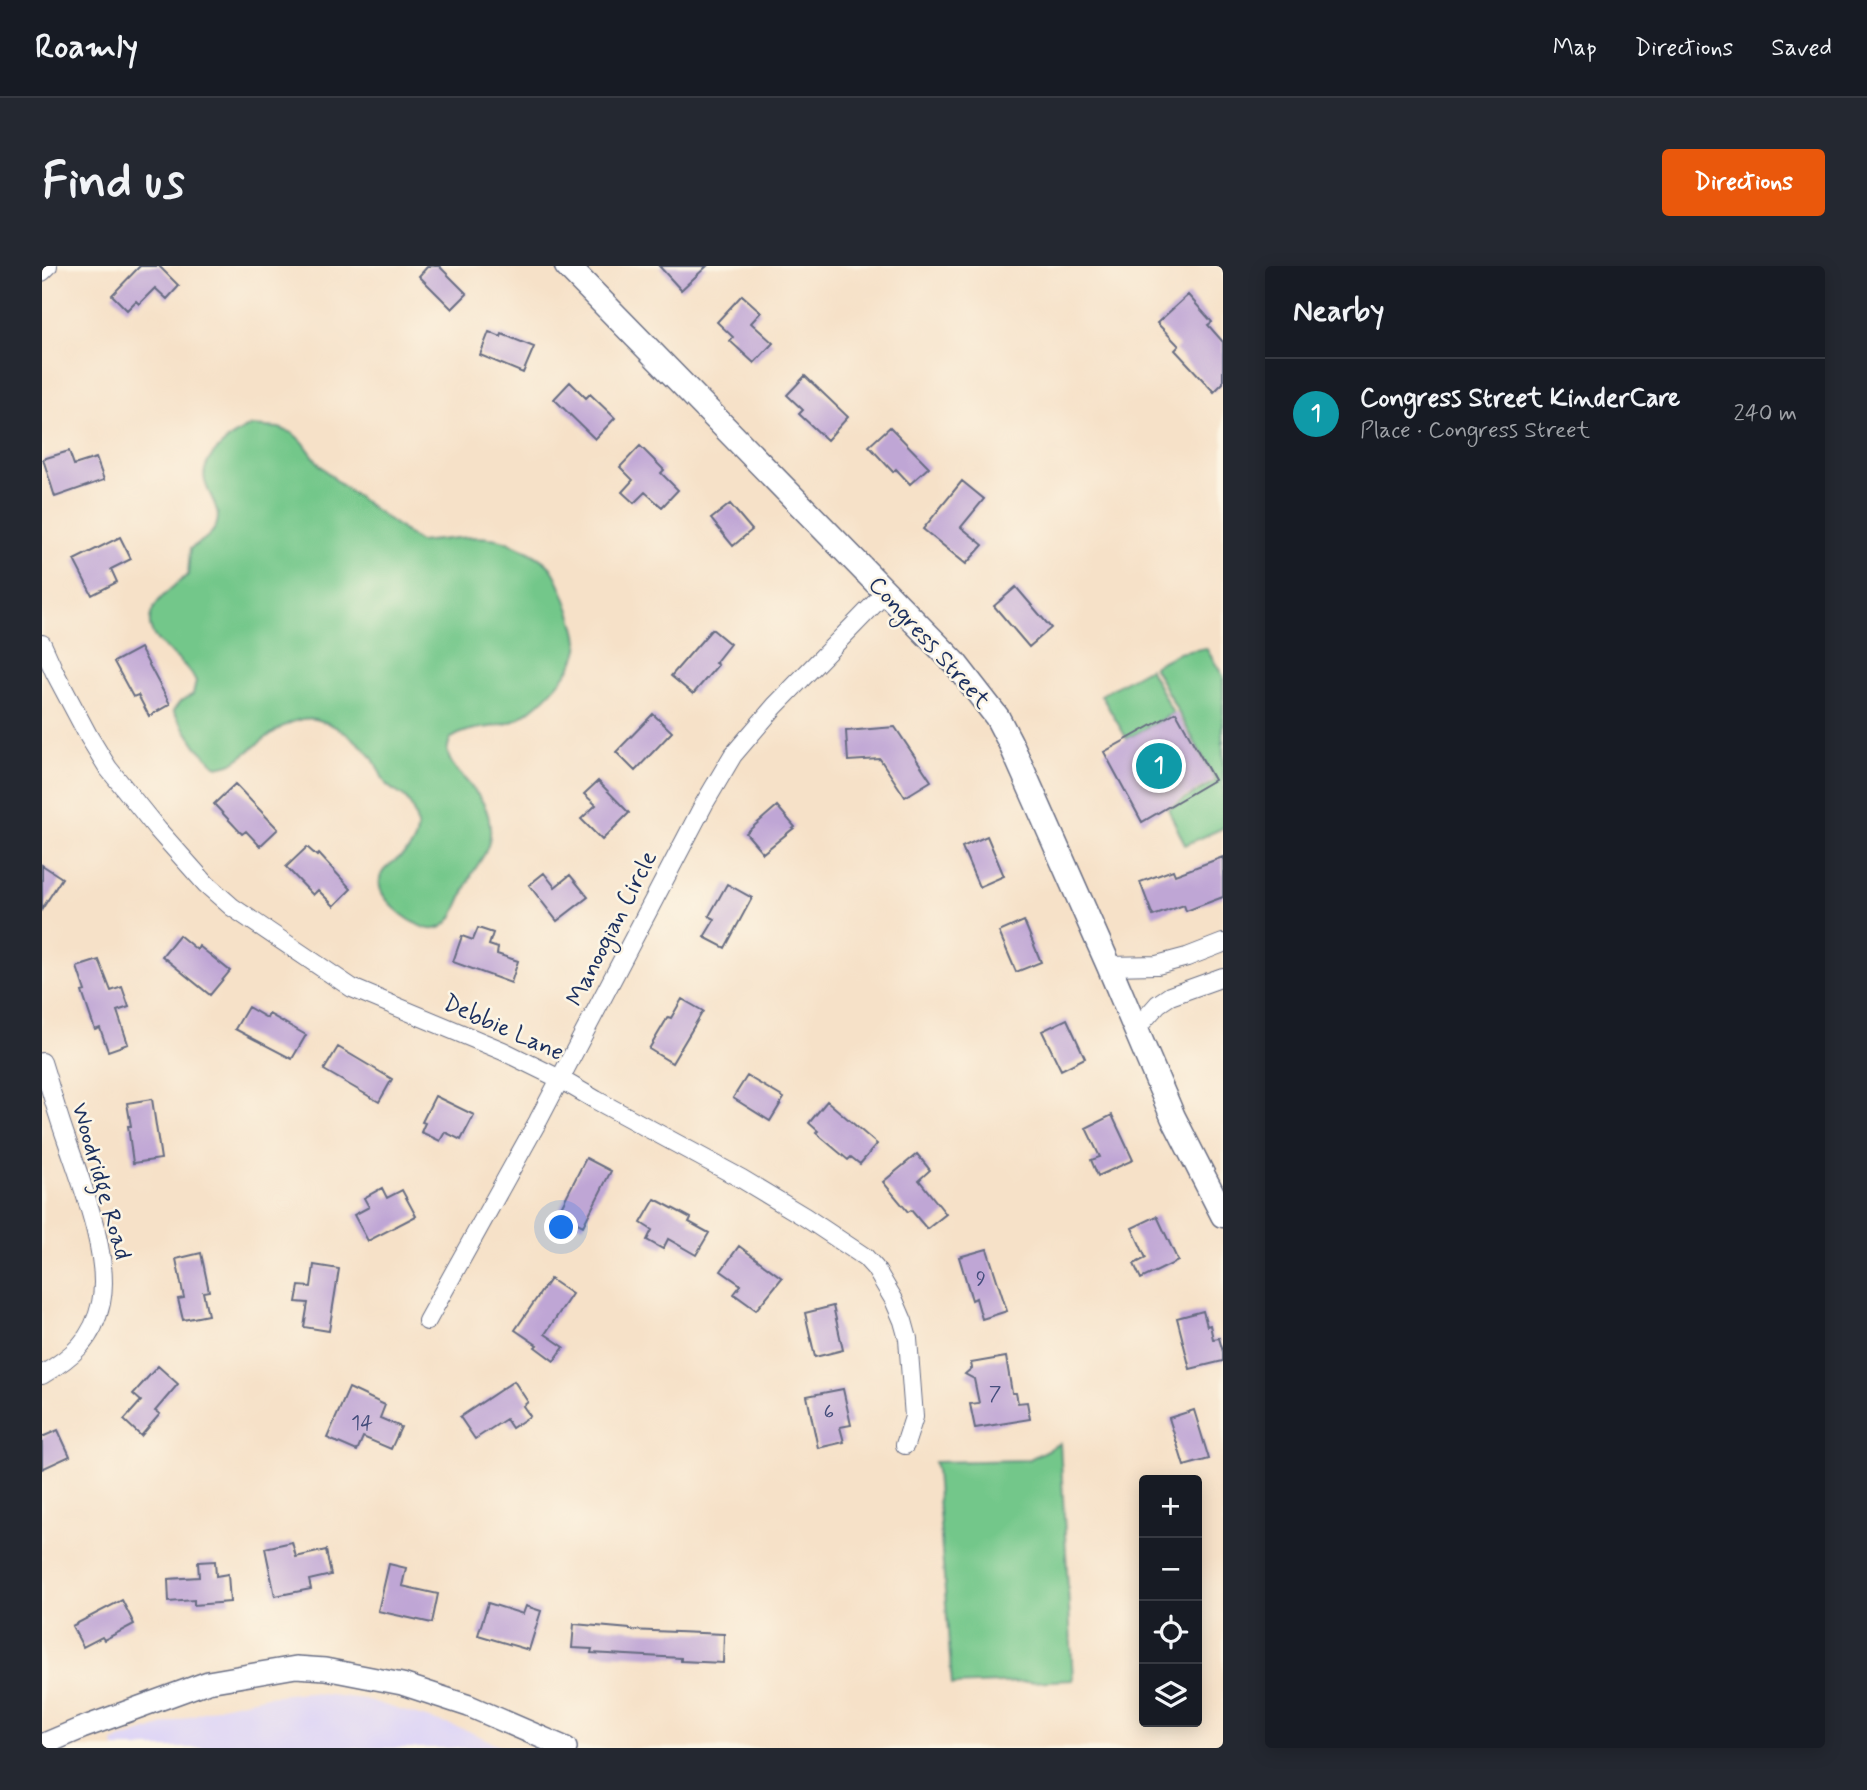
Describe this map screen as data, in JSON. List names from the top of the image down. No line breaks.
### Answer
{"streets":{"main road":["Congress Street"],"street":["Manoogian Circle","Debbie Lane","Woodridge Road"]},"crossings":[["Congress Street","Manoogian Circle"],["Manoogian Circle","Debbie Lane"]],"house_numbers":["9","7","6","14"],"page":{"header":"Roamly","nav":["Map","Directions","Saved"],"buttons":"Directions","title":"Find us","heading":"Nearby","list":[{"mark":"1","name":"Congress Street KinderCare","note":"Place · Congress Street","value":"240 m"}],"pins":"1","map_buttons":["+","−"]}}
